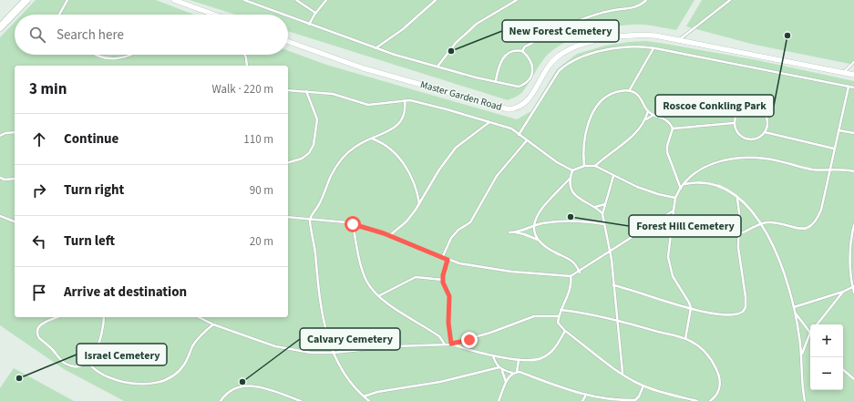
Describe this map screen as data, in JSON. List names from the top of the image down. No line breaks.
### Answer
{"streets":{"street":["Master Garden Road"]},"places":["Roscoe Conkling Park","New Forest Cemetery","Forest Hill Cemetery","Israel Cemetery","Calvary Cemetery"],"page":{"search":"Search here","heading":["3 min","Walk · 220 m"],"list":[["Continue","110 m"],["Turn right","90 m"],["Turn left","20 m"],"Arrive at destination"],"map_buttons":["+","−"]}}
